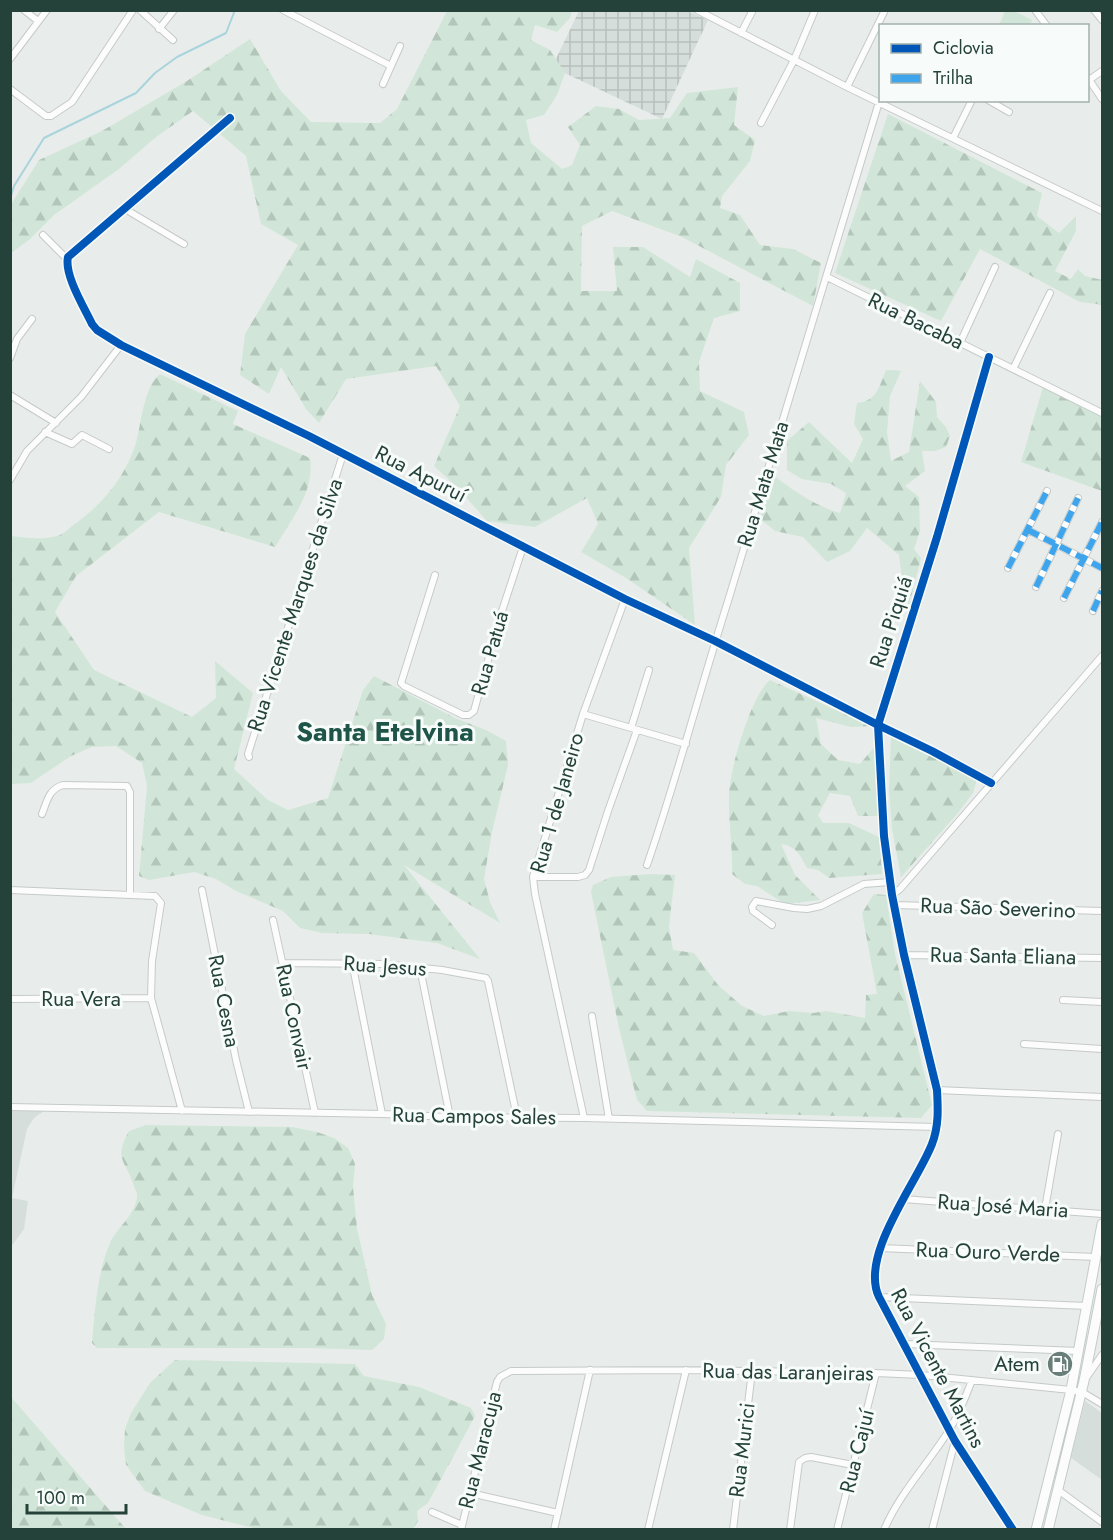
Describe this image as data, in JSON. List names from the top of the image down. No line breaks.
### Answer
{"streets":{"street":["Rua Bacaba","Rua Apuruí","Rua Mata Mata","Rua Vicente Marques da Silva","Rua Piquiá","Rua Patuá","Rua 1 de Janeiro","Rua São Severino","Rua Santa Eliana","Rua Jesus","Rua Vera","Rua Cesna","Rua Convair","Rua Campos Sales","Rua José Maria","Rua Ouro Verde","Rua Vicente Martins","Rua das Laranjeiras","Rua Maracuja","Rua Murici","Rua Cajuí"]},"crossings":[["Rua Bacaba","Rua Mata Mata"],["Rua Bacaba","Rua Piquiá"],["Rua Apuruí","Rua Mata Mata"],["Rua Apuruí","Rua Vicente Marques da Silva"],["Rua Apuruí","Rua Piquiá"],["Rua Apuruí","Rua Patuá"],["Rua Apuruí","Rua 1 de Janeiro"],["Rua Piquiá","Rua São Severino"],["Rua Piquiá","Rua Vicente Martins"],["Rua 1 de Janeiro","Rua Campos Sales"],["Rua São Severino","Rua Vicente Martins"],["Rua Santa Eliana","Rua Vicente Martins"],["Rua Jesus","Rua Convair"],["Rua Jesus","Rua Campos Sales"],["Rua Cesna","Rua Campos Sales"],["Rua Convair","Rua Campos Sales"],["Rua Campos Sales","Rua Vicente Martins"],["Rua José Maria","Rua Vicente Martins"],["Rua Ouro Verde","Rua Vicente Martins"],["Rua Vicente Martins","Rua das Laranjeiras"],["Rua das Laranjeiras","Rua Maracuja"],["Rua das Laranjeiras","Rua Murici"],["Rua das Laranjeiras","Rua Cajuí"]],"districts":["Santa Etelvina"],"places":{"fuel station":["Atem"]},"legend":["Ciclovia","Trilha"],"scale_bar":"100 m"}
